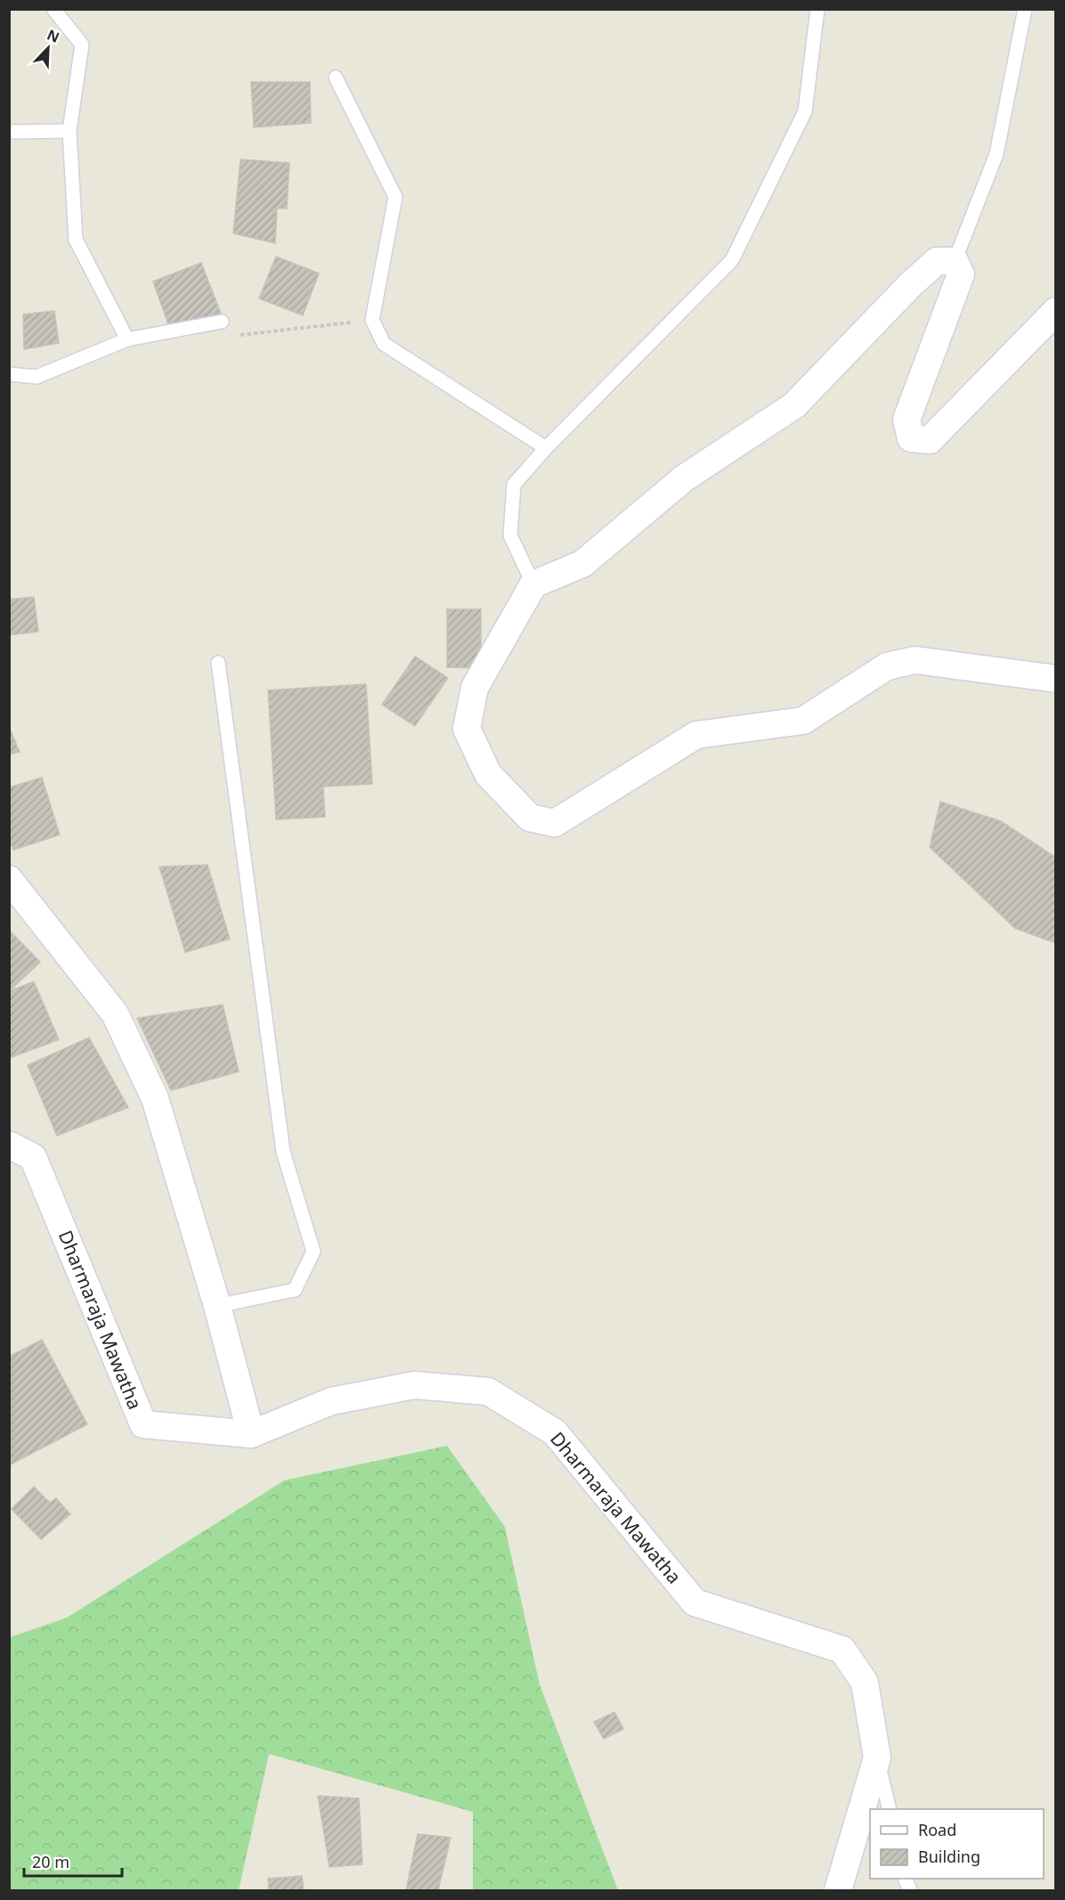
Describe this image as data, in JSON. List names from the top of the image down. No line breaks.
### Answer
{"streets":{"street":["Dharmaraja Mawatha"]},"legend":["Road","Building"],"scale_bar":"20 m","north":"top right"}
